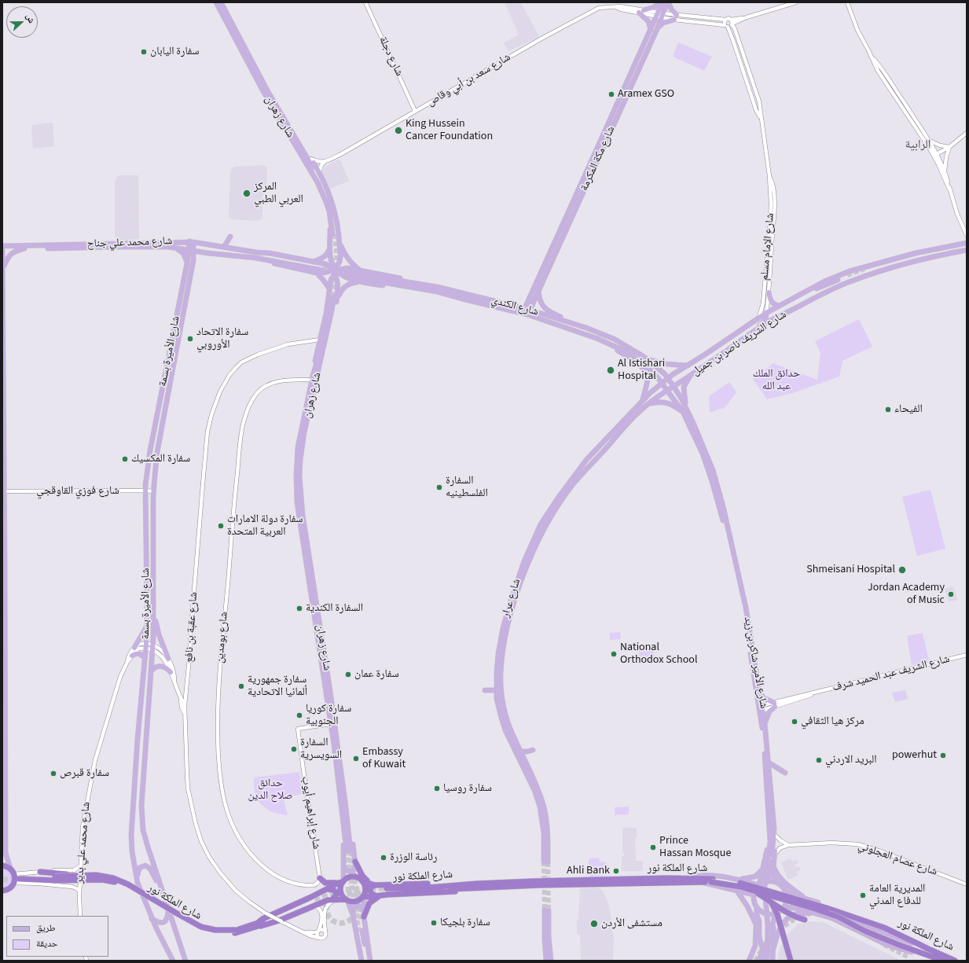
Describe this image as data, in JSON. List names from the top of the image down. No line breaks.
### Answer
{"streets":{"highway":["شارع الملكة نور"],"main road":["شارع زهران","شارع مكة المكرمة","شارع محمد علي جناح","شارع الكندي","شارع الشريف ناصر بن جميل","شارع الأميرة بسمة","شارع عرار","شارع الأمير شاكر بن زيد"],"street":["شارع دجلة","شارع سعد بن أبي وقاص","شارع الإمام مسلم","شارع فوزي القاوقجي","شارع عقبة بن نافع","شارع بومدين","شارع الشريف عبد الحميد شرف","شارع إبراهيم أيوب","شارع محمد علي بدير","شارع عصام العجلوني"]},"crossings":[["شارع دجلة","شارع سعد بن أبي وقاص"],["شارع سعد بن أبي وقاص","شارع مكة المكرمة"],["شارع زهران","شارع بومدين"],["شارع زهران","شارع إبراهيم أيوب"],["شارع مكة المكرمة","شارع الكندي"],["شارع محمد علي جناح","شارع الأميرة بسمة"],["شارع الإمام مسلم","شارع الشريف ناصر بن جميل"],["شارع الكندي","شارع الشريف ناصر بن جميل"],["شارع الكندي","شارع عرار"],["شارع الكندي","شارع الأمير شاكر بن زيد"],["شارع الشريف ناصر بن جميل","شارع عرار"],["شارع الشريف ناصر بن جميل","شارع الأمير شاكر بن زيد"],["شارع الأميرة بسمة","شارع فوزي القاوقجي"],["شارع الأميرة بسمة","شارع محمد علي بدير"],["شارع عرار","شارع الأمير شاكر بن زيد"],["شارع بومدين","شارع إبراهيم أيوب"],["شارع الأمير شاكر بن زيد","شارع الشريف عبد الحميد شرف"]],"districts":["الرابية"],"parks":["حدائق الملك عبد الله","حدائق صلاح الدين"],"places":["سفارة اليابان","Aramex GSO","King Hussein Cancer Foundation","المركز العربي الطبي","سفارة الاتحاد الأوروبي","Al Istishari Hospital","الفيحاء","سفارة المكسيك","السفارة الفلسطينيه","سفارة دولة الامارات العربية المتحدة","Shmeisani Hospital","Jordan Academy of Music","السفارة الكندية","National Orthodox School","سفارة عمان","سفارة جمهورية ألمانيا الاتحادية","سفارة كوريا الجنوبية","مركز هيا الثقافي","السفارة السويسرية","powerhut","Embassy of Kuwait","البريد الاردني","سفارة قبرص","سفارة روسيا","Prince Hassan Mosque","رئاسة الوزرة","Ahli Bank","المديرية العامة للدفاع المدني","سفارة بلجيكا","مستشفى الأردن"],"legend":["طريق","حديقة"],"north":"right"}
